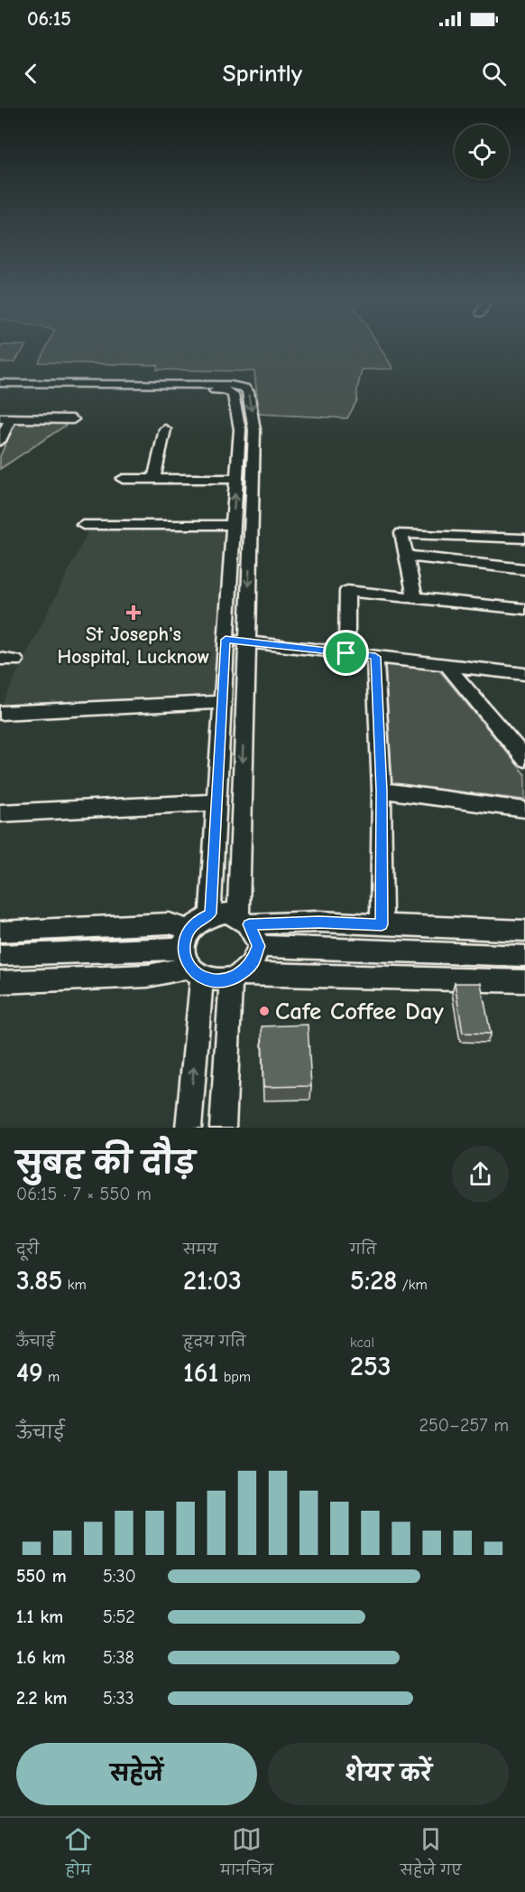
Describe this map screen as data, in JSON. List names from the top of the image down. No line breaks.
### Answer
{"places":{"health":["St Joseph's Hospital, Lucknow"],"other":["Cafe Coffee Day"]},"page":{"status":"06:15","header":"Sprintly","heading":["सुबह की दौड़","06:15 · 7 × 550 m"],"stats":[["दूरी","3.85 km"],["समय","21:03"],["गति","5:28 /km"],["ऊँचाई","49 m"],["हृदय गति","161 bpm"],["kcal","253"]],"chart":["ऊँचाई","250–257 m"],"list":[{"name":"550 m","note":"5:30"},{"name":"1.1 km","note":"5:52"},{"name":"1.6 km","note":"5:38"},{"name":"2.2 km","note":"5:33"}],"buttons":["सहेजें","शेयर करें"],"tabs":["होम","मानचित्र","सहेजे गए"]}}
